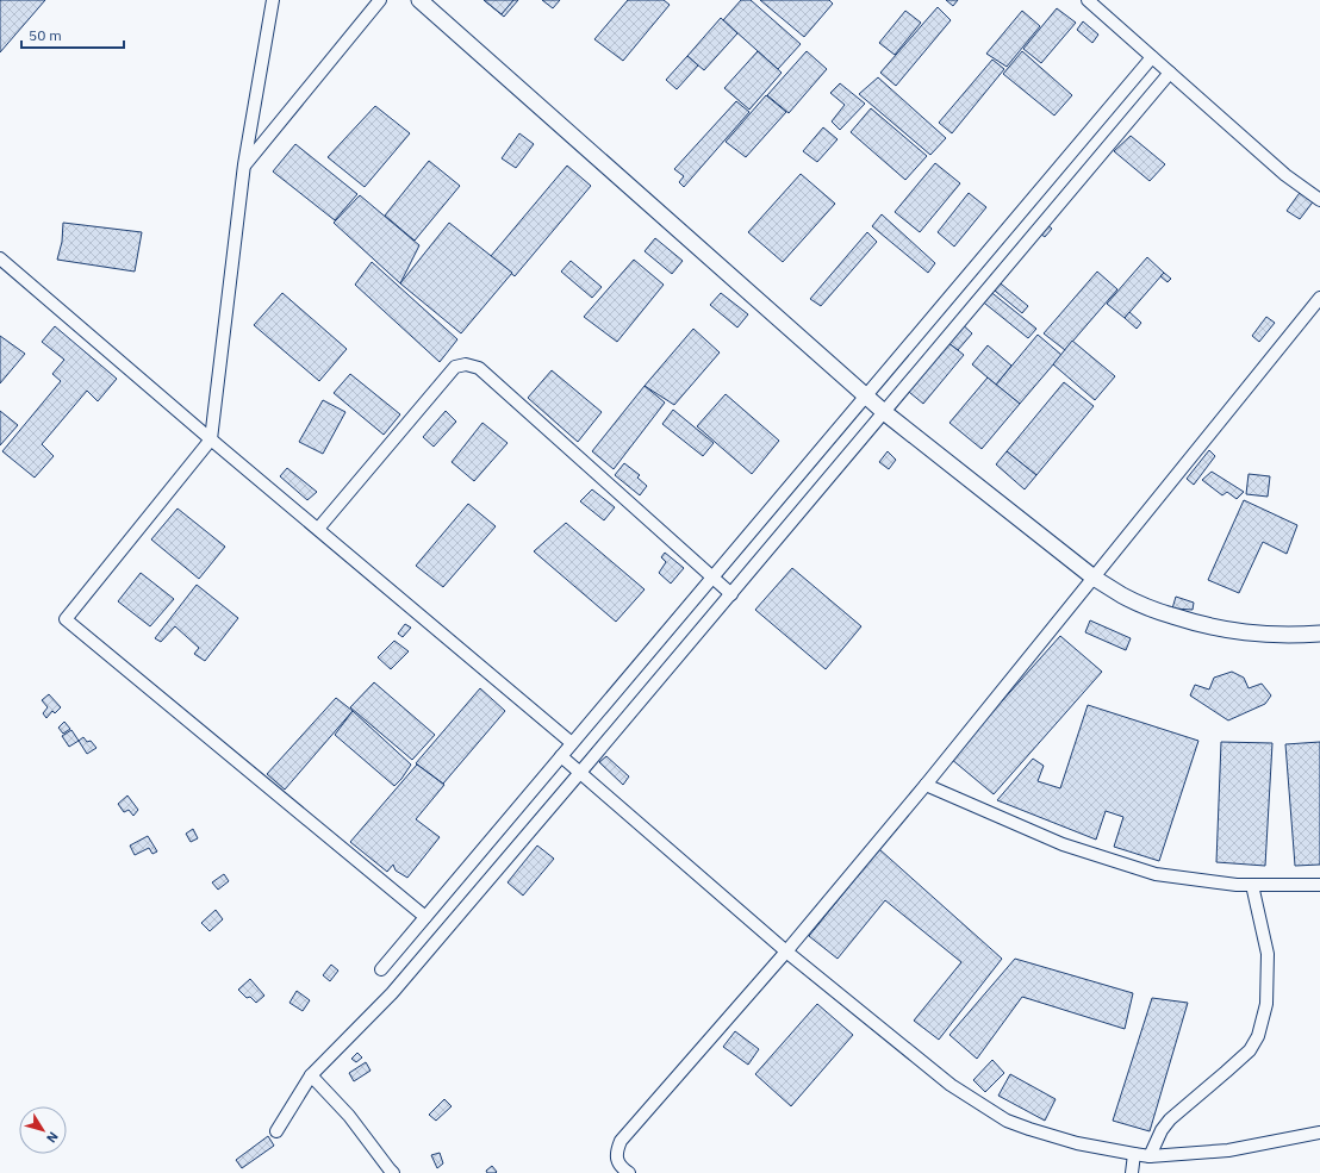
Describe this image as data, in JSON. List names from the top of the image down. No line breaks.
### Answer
{"scale_bar":"50 m","north":"bottom right"}
